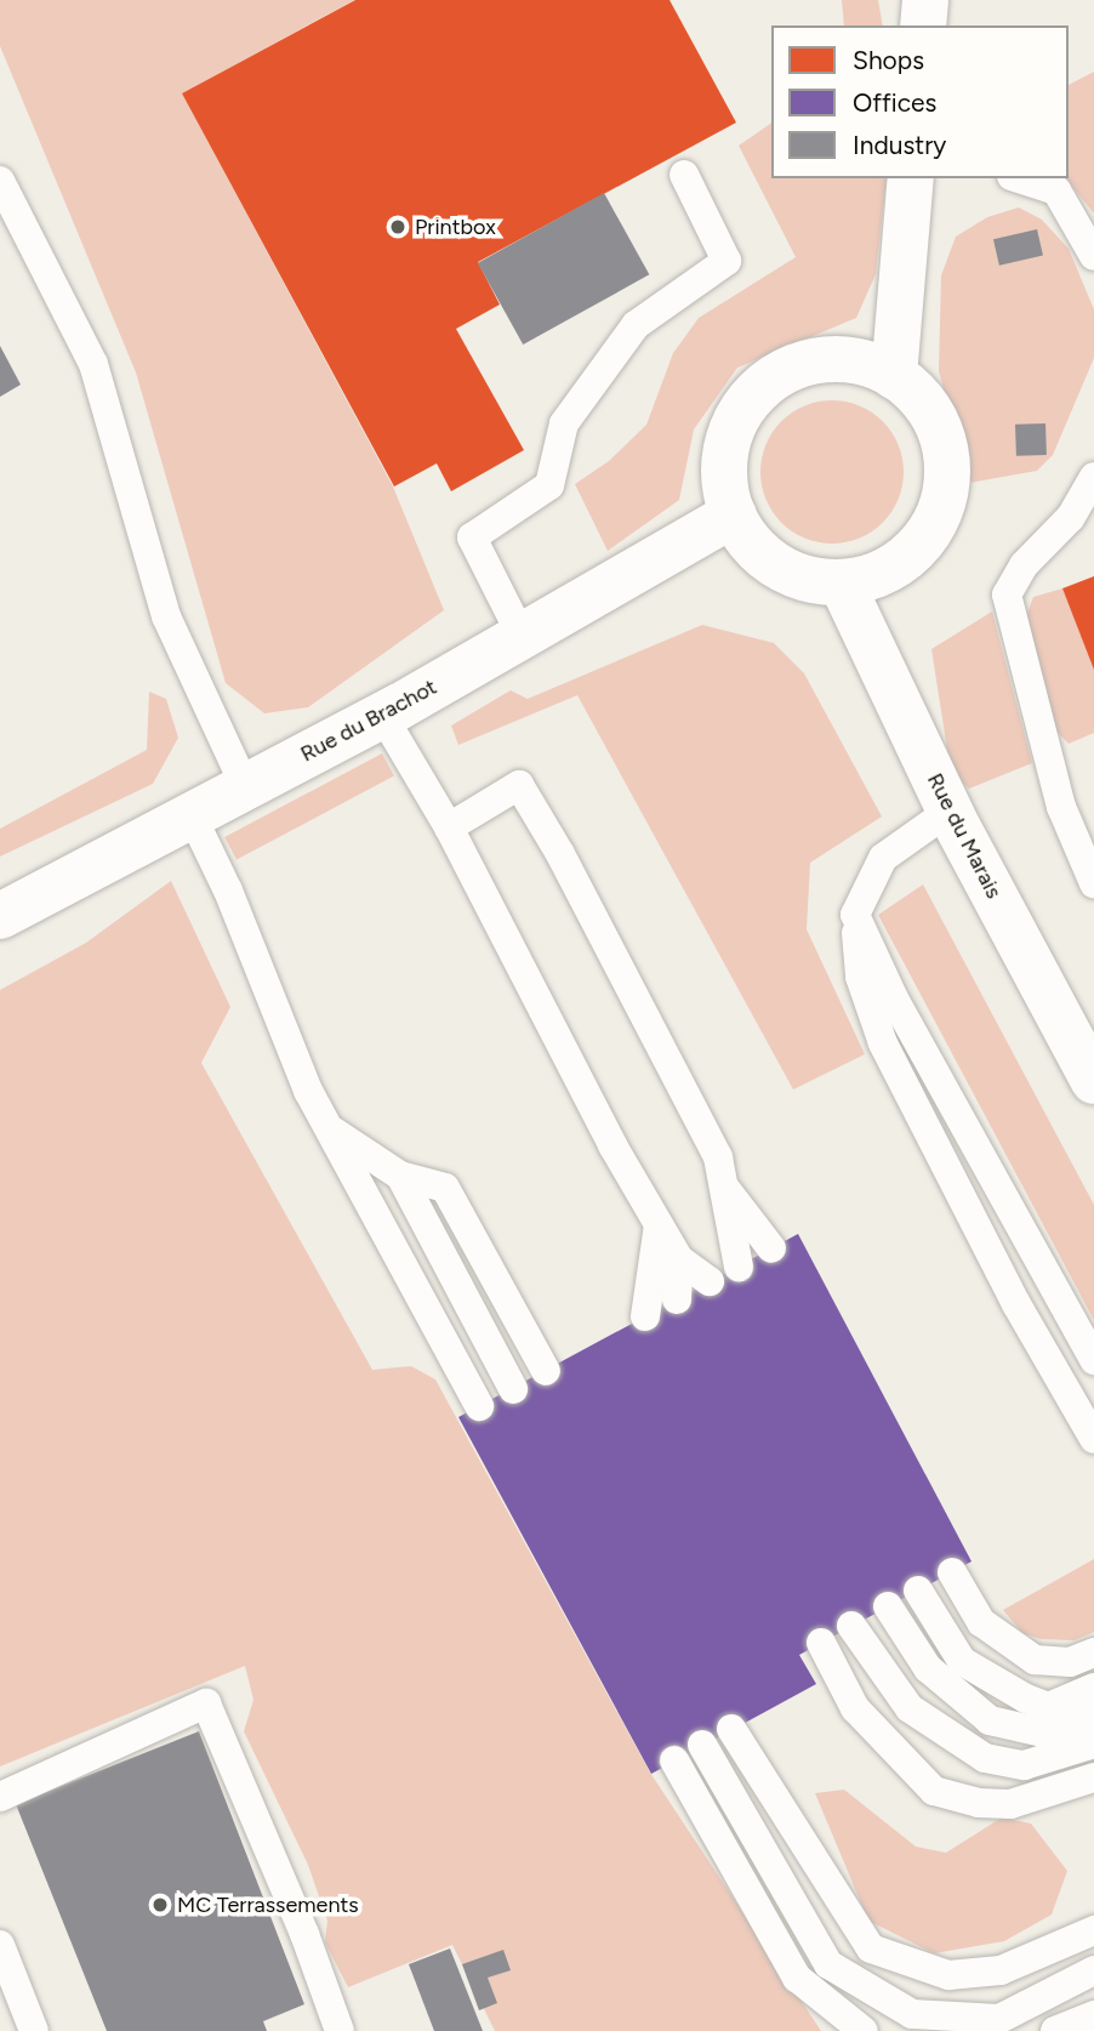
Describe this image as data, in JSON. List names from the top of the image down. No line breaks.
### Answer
{"streets":{"street":["Rue du Brachot","Rue du Marais"]},"crossings":[["Rue du Brachot","Rue du Marais"]],"places":["Printbox","MC Terrassements"],"legend":["Shops","Offices","Industry"]}
